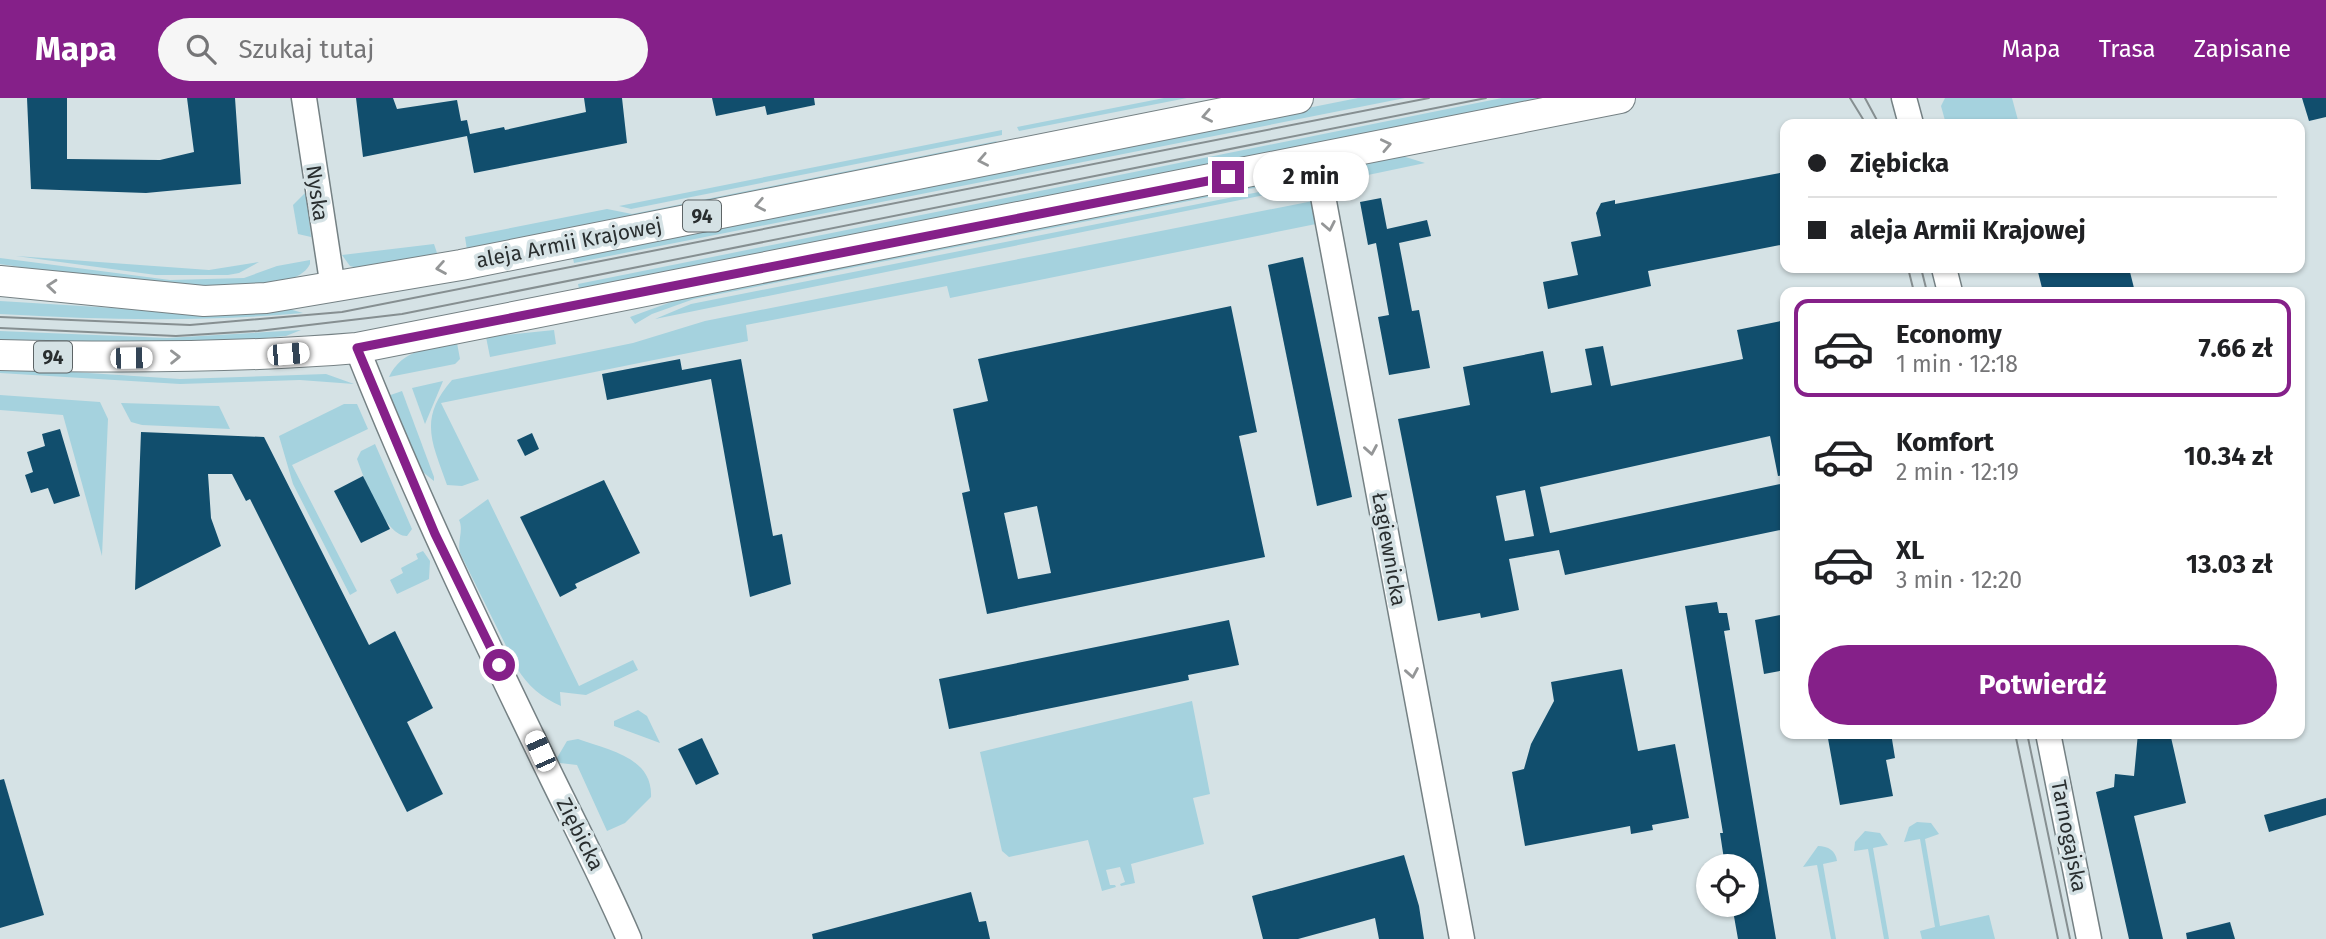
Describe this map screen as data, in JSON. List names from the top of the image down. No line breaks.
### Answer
{"streets":{"main road":["94","aleja Armii Krajowej"],"street":["Nyska","Łagiewnicka","Ziębicka","Tarnogajska"]},"crossings":[["Nyska","aleja Armii Krajowej"],["94","Łagiewnicka"],["94","Ziębicka"]],"one_way":["Łagiewnicka"],"page":{"header":"Mapa","search":"Szukaj tutaj","nav":["Mapa","Trasa","Zapisane"],"banner":["Ziębicka","aleja Armii Krajowej"],"bubble":"2 min","list":[{"name":"Economy","note":"1 min · 12:18","value":"7.66 zł"},{"name":"Komfort","note":"2 min · 12:19","value":"10.34 zł"},{"name":"XL","note":"3 min · 12:20","value":"13.03 zł"}],"buttons":"Potwierdź"}}
